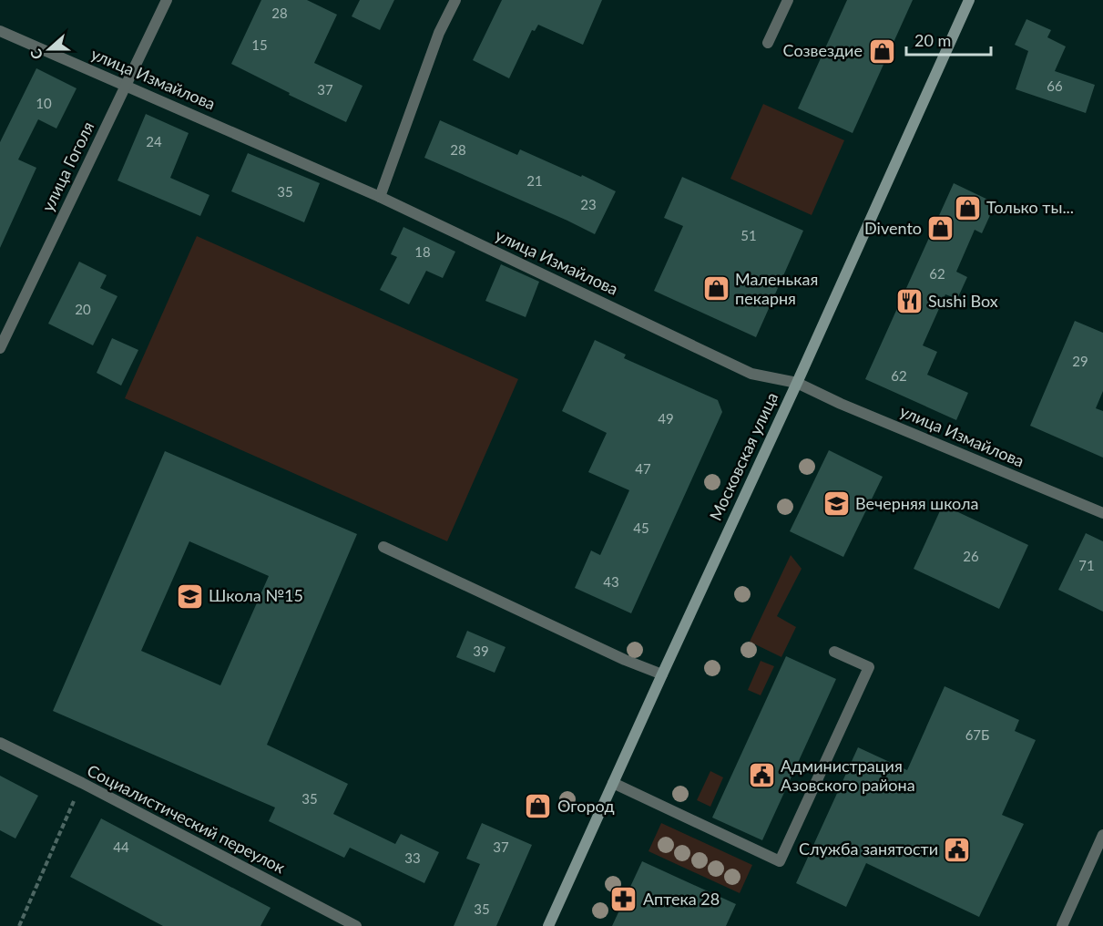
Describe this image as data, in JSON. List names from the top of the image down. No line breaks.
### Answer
{"streets":{"main road":["Московская улица"],"street":["улица Измайлова","улица Гоголя","Социалистический переулок"]},"crossings":[["улица Измайлова","улица Гоголя"],["улица Измайлова","Московская улица"]],"places":{"shop":["Созвездие","Только ты...","Divento","Маленькая пекарня","Огород"],"restaurant":["Sushi Box"],"school or university":["Вечерняя школа","Школа №15"],"public building":["Администрация Азовского района","Служба занятости"],"pharmacy":["Аптека 28"]},"house_numbers":["28","15","66","37","10","24","28","21","35","23","51","18","62","20","29","62","49","47","45","26","71","43","39","67Б","35","44","37","33","35"],"scale_bar":"20 m","north":"left"}
